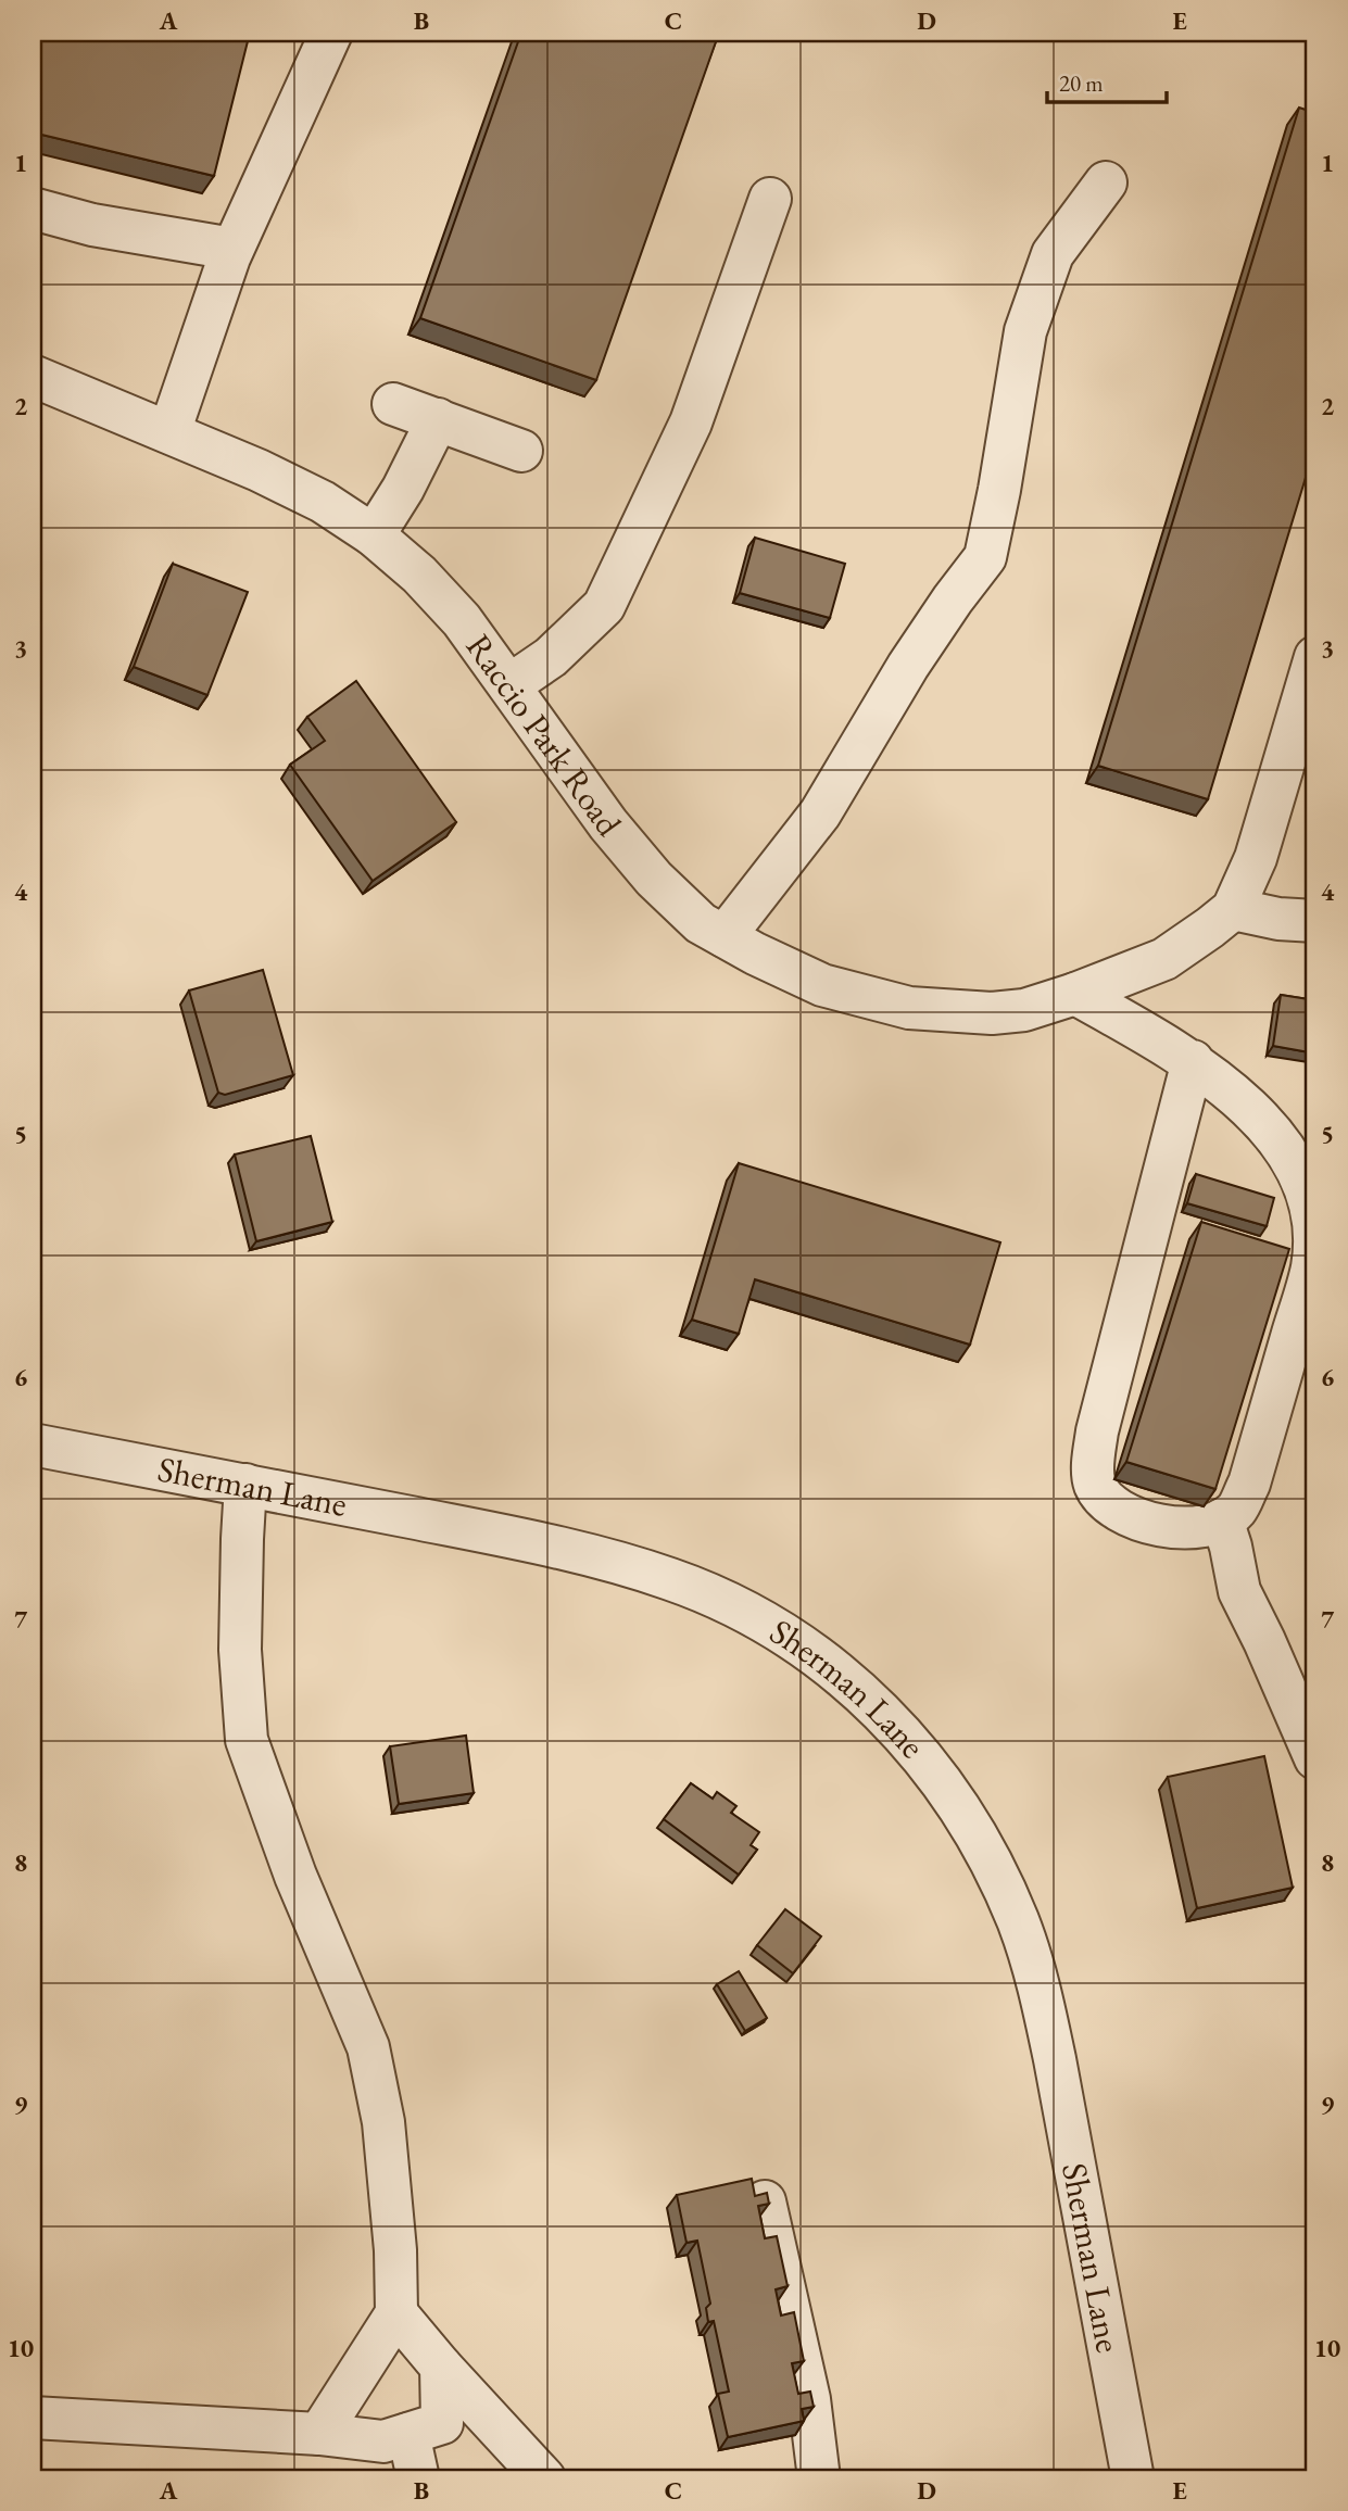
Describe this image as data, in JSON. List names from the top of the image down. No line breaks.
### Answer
{"streets":{"street":["Raccio Park Road","Sherman Lane"]},"scale_bar":"20 m","grid":{"columns":["A","B","C","D","E"],"rows":["1","2","3","4","5","6","7","8","9","10"]}}
